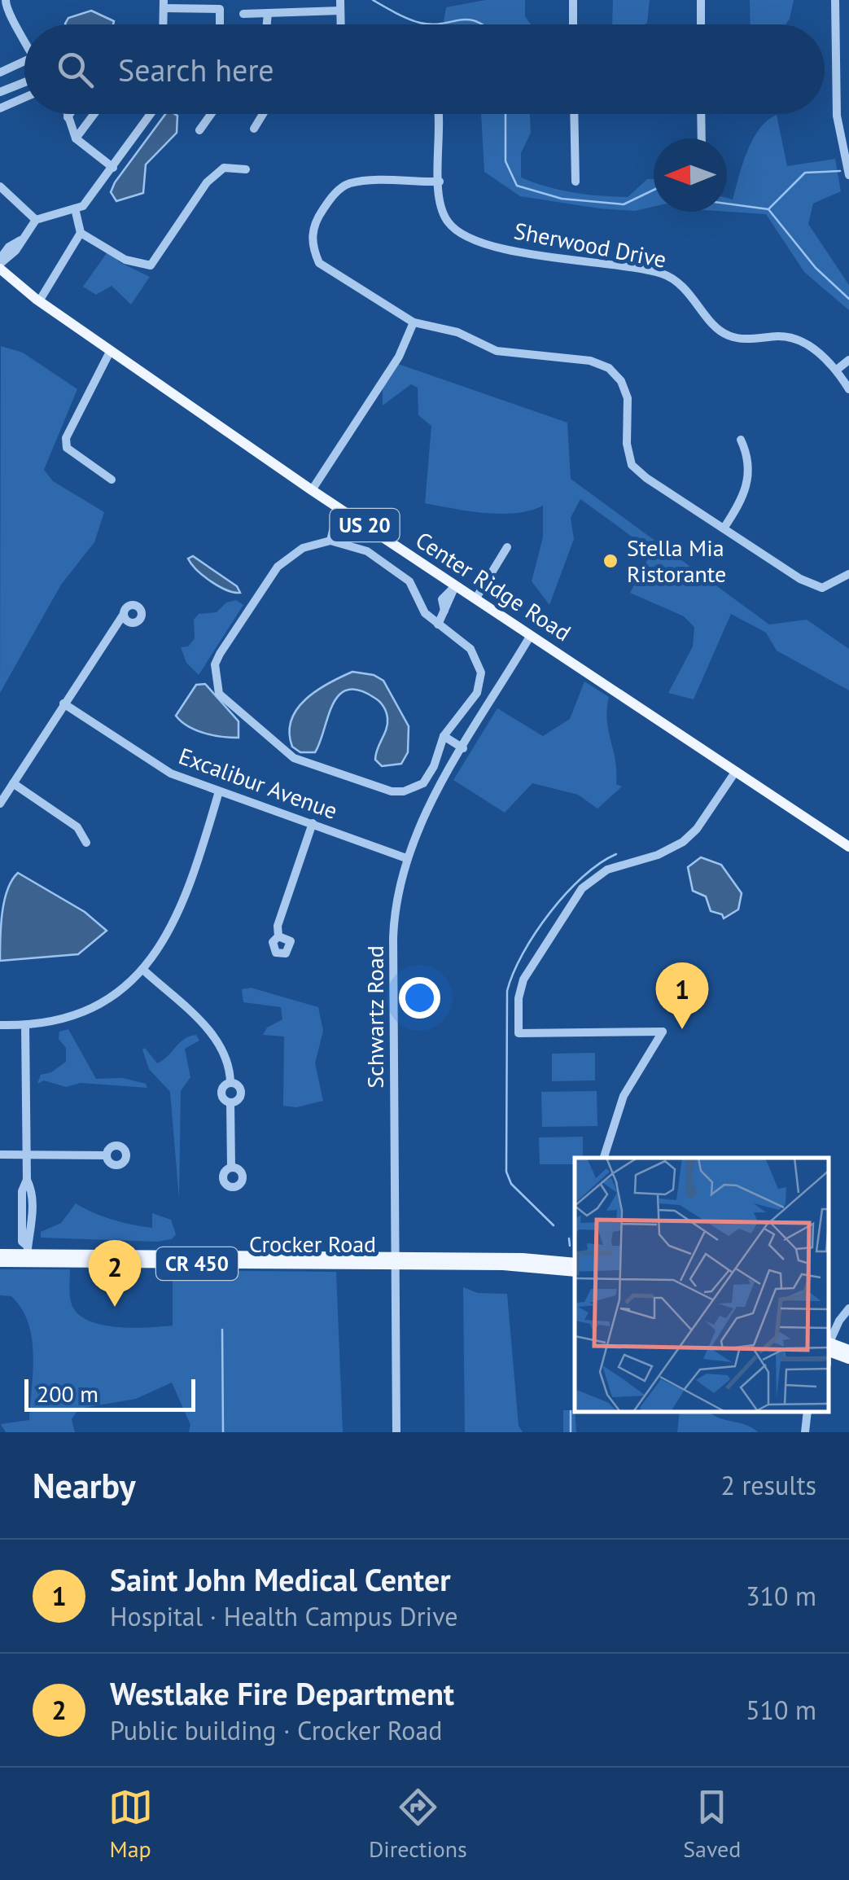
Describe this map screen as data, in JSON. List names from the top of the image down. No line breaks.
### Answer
{"streets":{"main road":["US 20","Center Ridge Road","Crocker Road","CR 450"],"street":["Sherwood Drive","Excalibur Avenue","Schwartz Road"]},"crossings":[["Center Ridge Road","Schwartz Road"],["Excalibur Avenue","Schwartz Road"],["Schwartz Road","Crocker Road"]],"places":["Stella Mia Ristorante"],"scale_bar":"200 m","north":"left","page":{"search":"Search here","pins":["1","2"],"scale":"200 m","heading":["Nearby","2 results"],"list":[{"mark":"1","name":"Saint John Medical Center","note":"Hospital · Health Campus Drive","value":"310 m"},{"mark":"2","name":"Westlake Fire Department","note":"Public building · Crocker Road","value":"510 m"}],"nav":["Map","Directions","Saved"]}}
